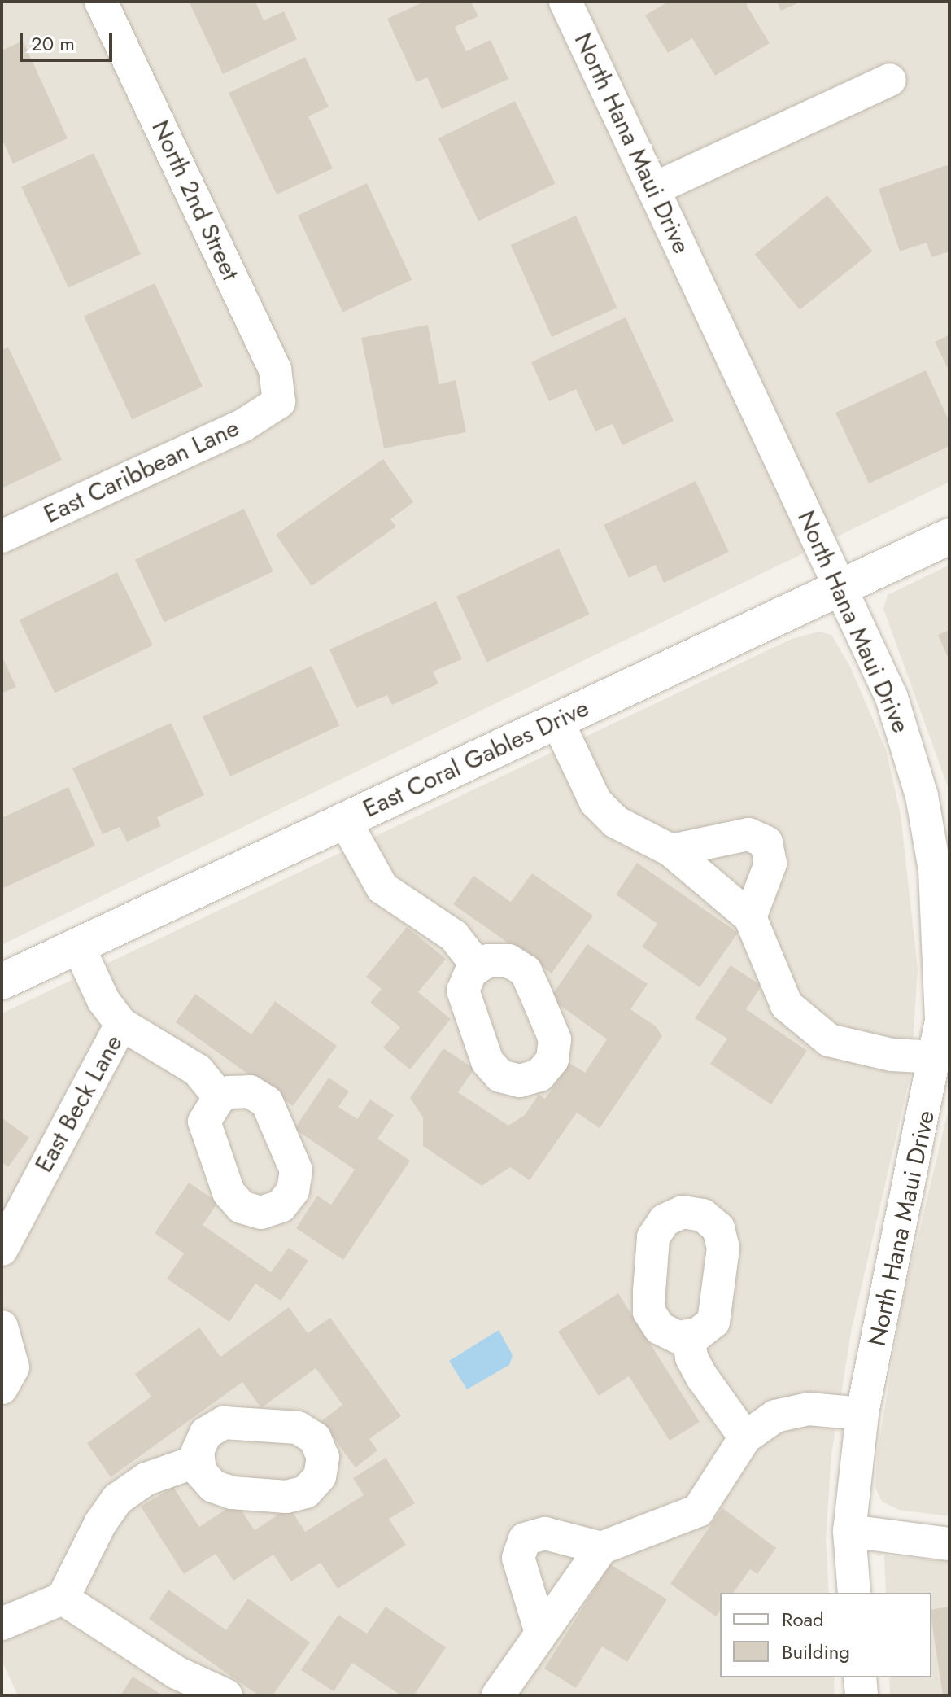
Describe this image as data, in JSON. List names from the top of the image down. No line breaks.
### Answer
{"streets":{"street":["North Hana Maui Drive","North 2nd Street","East Caribbean Lane","East Coral Gables Drive","East Beck Lane"]},"crossings":[["North Hana Maui Drive","East Coral Gables Drive"],["North 2nd Street","East Caribbean Lane"]],"legend":["Road","Building"],"scale_bar":"20 m"}
